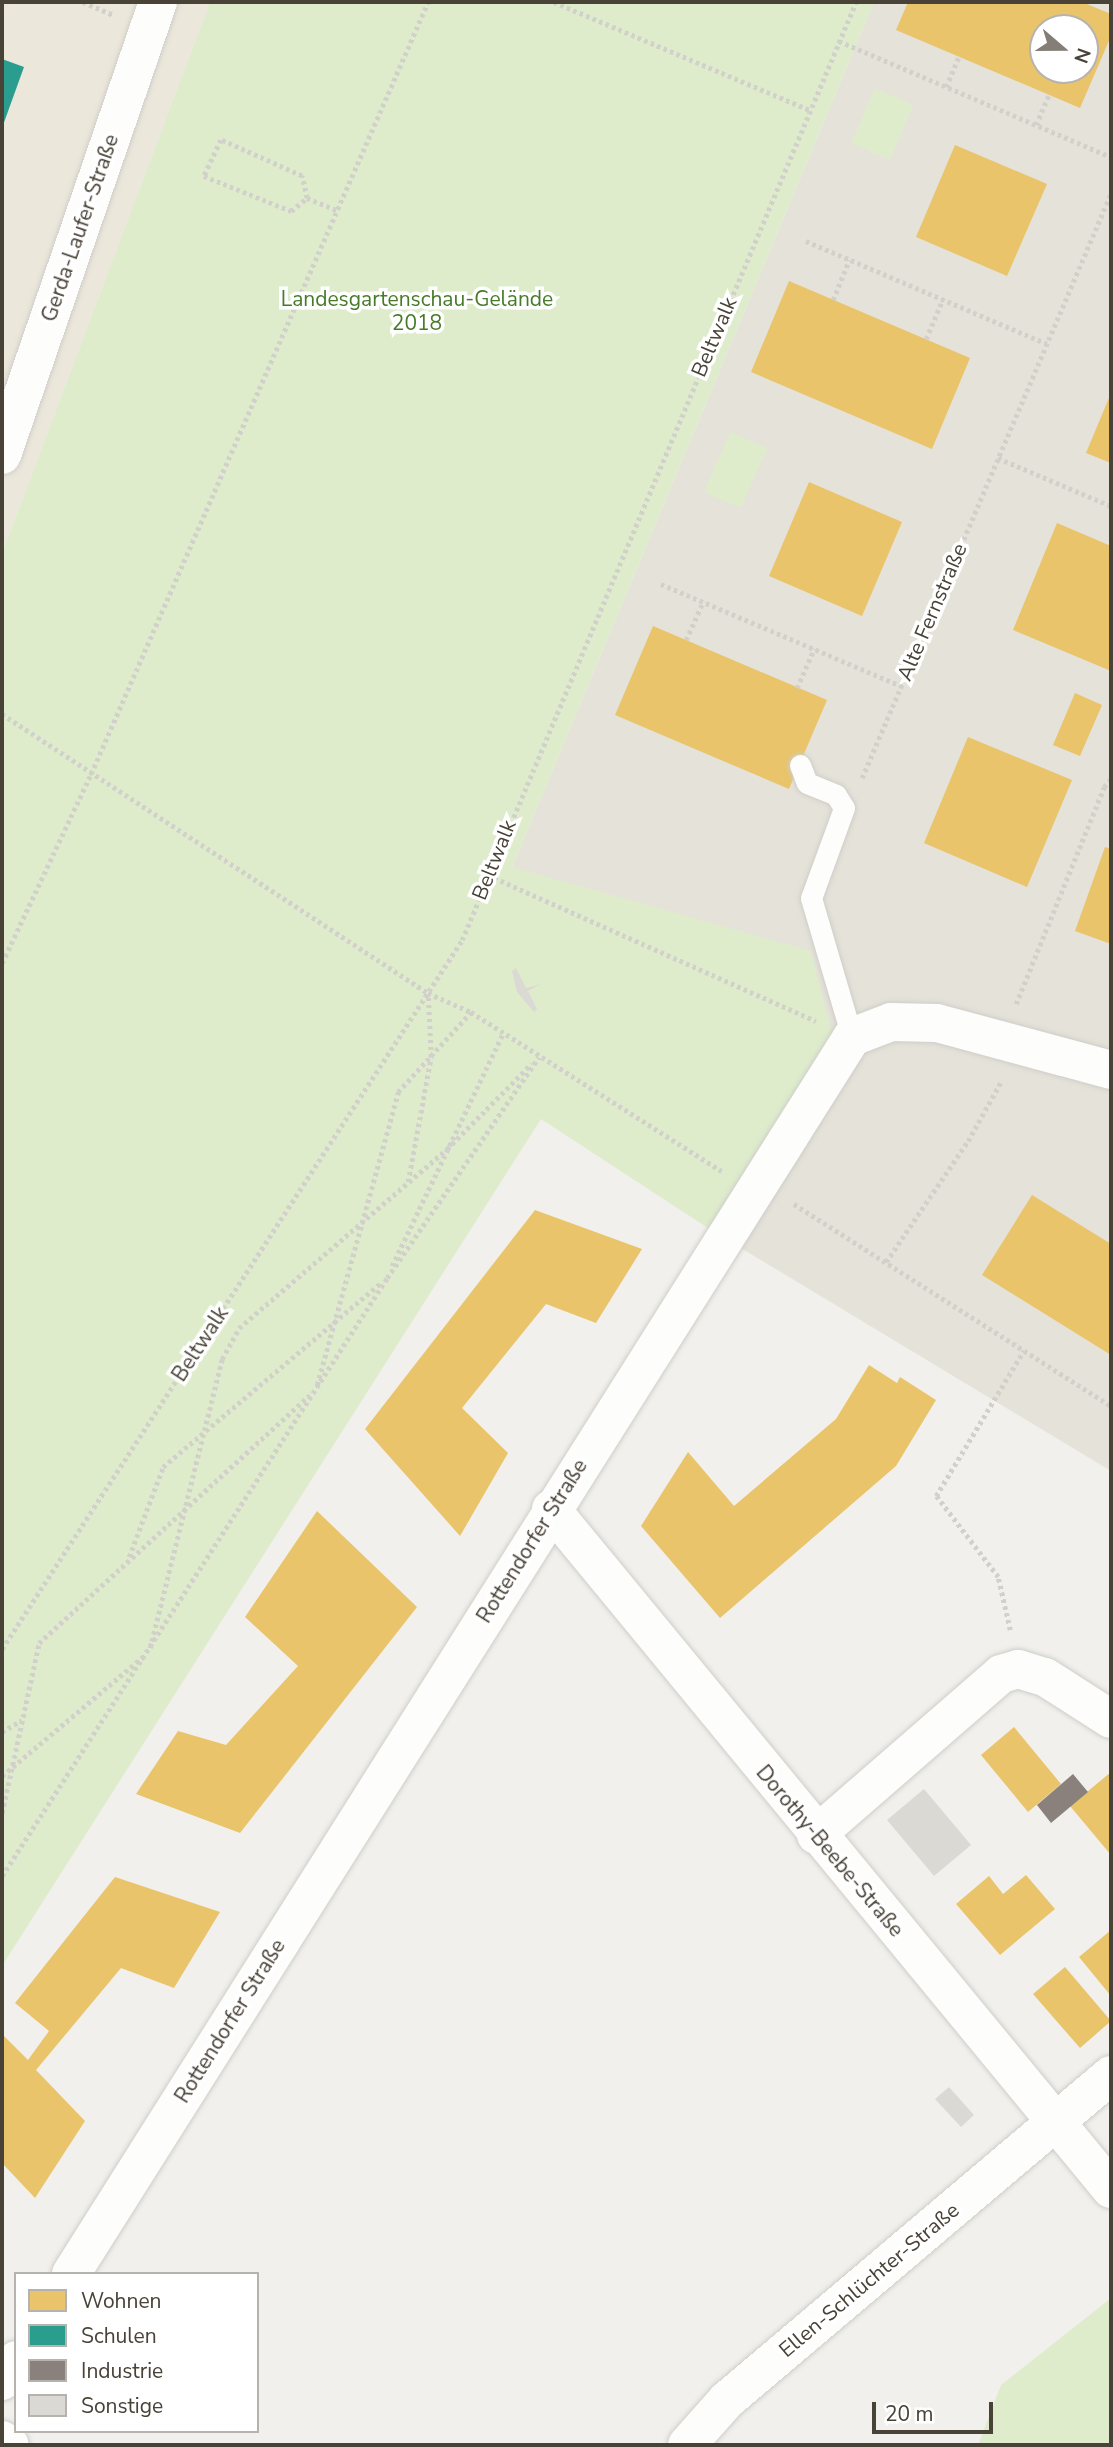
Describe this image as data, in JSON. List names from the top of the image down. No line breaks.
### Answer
{"streets":{"street":["Gerda-Laufer-Straße","Rottendorfer Straße","Dorothy-Beebe-Straße","Ellen-Schlüchter-Straße"],"path":["Beltwalk","Alte Fernstraße"]},"crossings":[["Rottendorfer Straße","Dorothy-Beebe-Straße"],["Dorothy-Beebe-Straße","Ellen-Schlüchter-Straße"]],"parks":["Landesgartenschau-Gelände 2018"],"legend":["Wohnen","Schulen","Industrie","Sonstige"],"scale_bar":"20 m","north":"right"}
